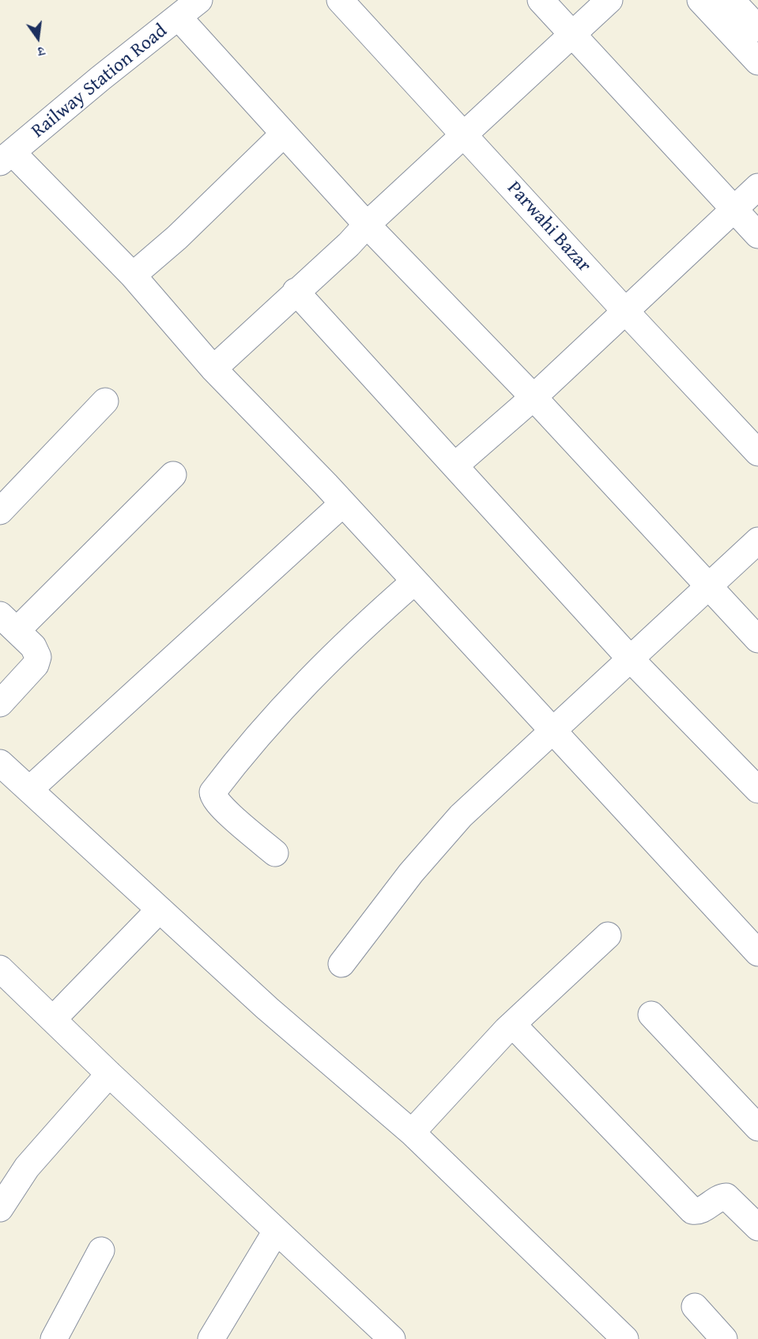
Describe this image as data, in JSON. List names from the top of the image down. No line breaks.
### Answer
{"streets":{"street":["Railway Station Road","Parwahi Bazar"]},"north":"bottom"}
